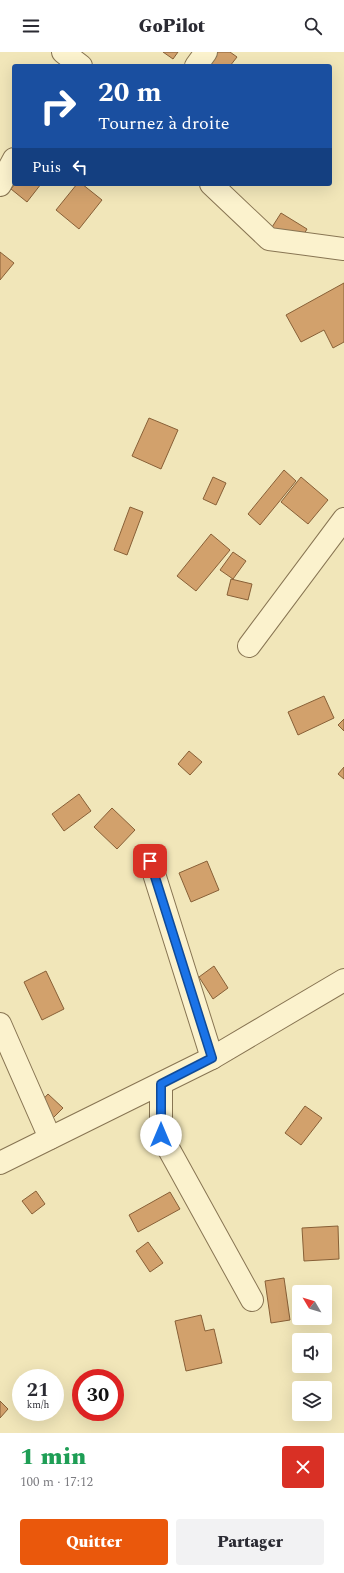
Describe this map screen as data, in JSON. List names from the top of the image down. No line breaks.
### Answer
{"north":"top left","page":{"header":"GoPilot","turn":["20 m","Tournez à droite"],"then":"Puis","speed":"21 km/h","limit":"30","heading":["1 min","100 m · 17:12"],"buttons":["Quitter","Partager"]}}
